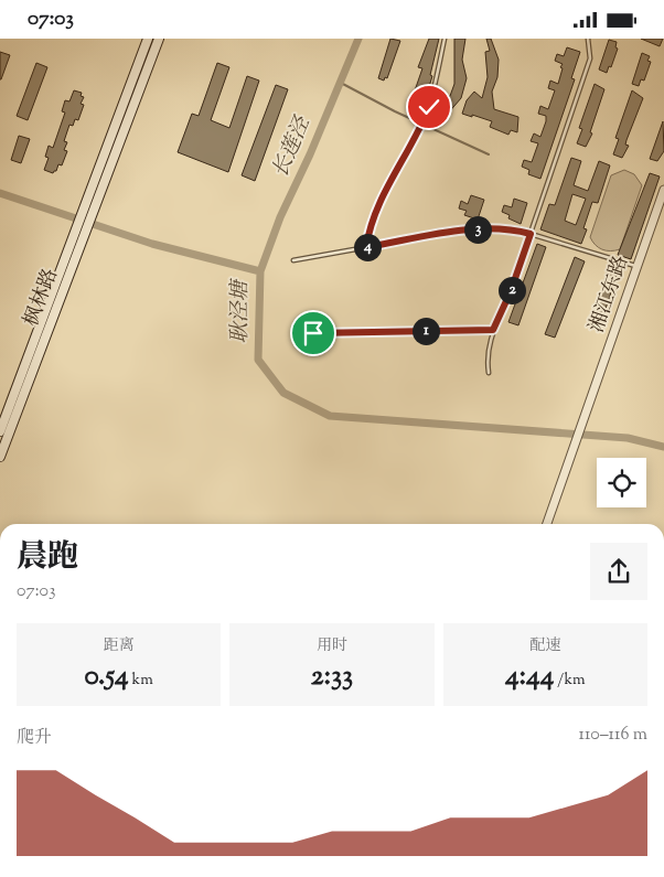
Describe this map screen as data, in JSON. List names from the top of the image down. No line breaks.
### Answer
{"streets":{"main road":["枫林路"],"street":["湘江东路"]},"water":["长莲泾","耿泾塘"],"page":{"status":"07:03","pins":["3","4","2","1"],"heading":["晨跑","07:03"],"stats":[["距离","0.54 km"],["用时","2:33"],["配速","4:44 /km"]],"chart":["爬升","110–116 m"]}}
